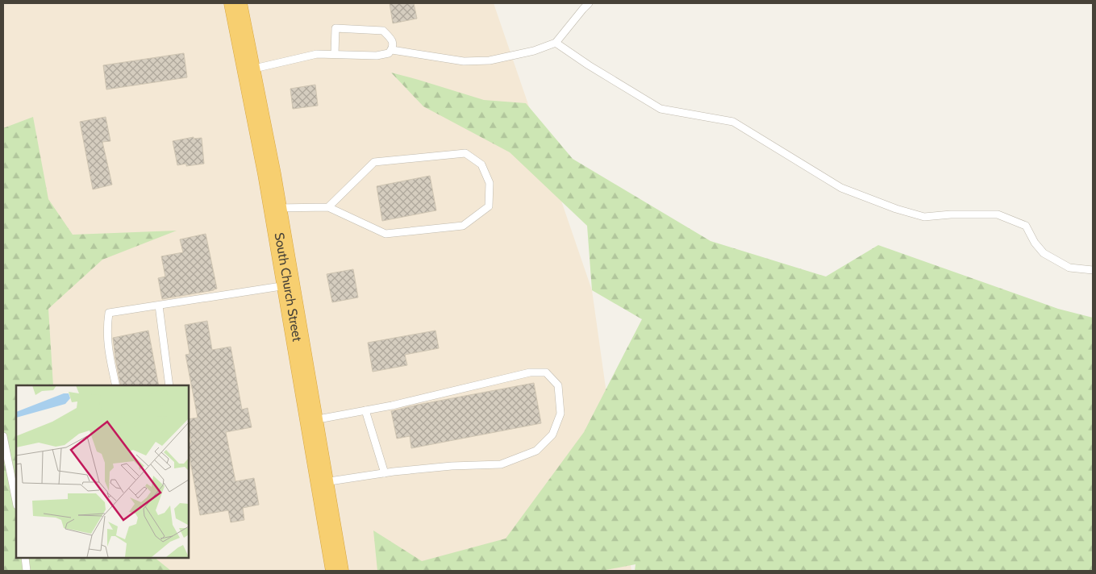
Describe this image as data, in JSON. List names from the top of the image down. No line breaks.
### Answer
{"streets":{"highway":["South Church Street"]}}
